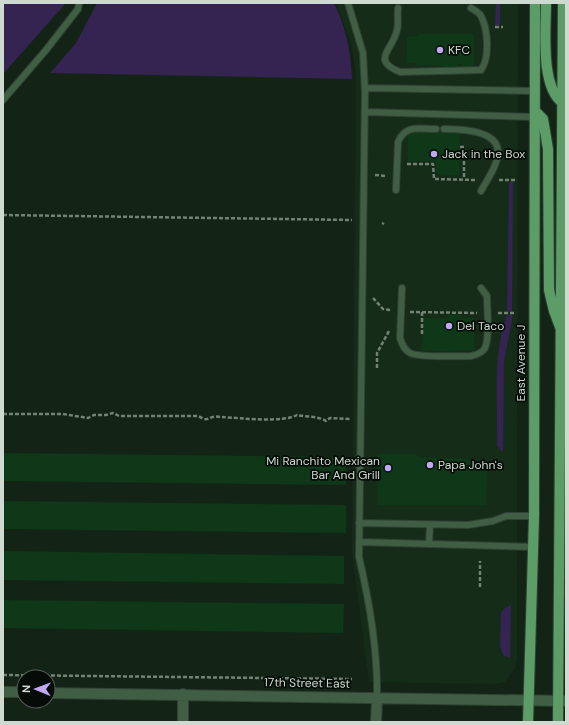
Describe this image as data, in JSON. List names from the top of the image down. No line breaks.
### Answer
{"streets":{"main road":["East Avenue J"],"street":["17th Street East"]},"crossings":[["East Avenue J","17th Street East"]],"places":["KFC","Jack in the Box","Del Taco","Papa John's","Mi Ranchito Mexican Bar And Grill"],"north":"left"}
